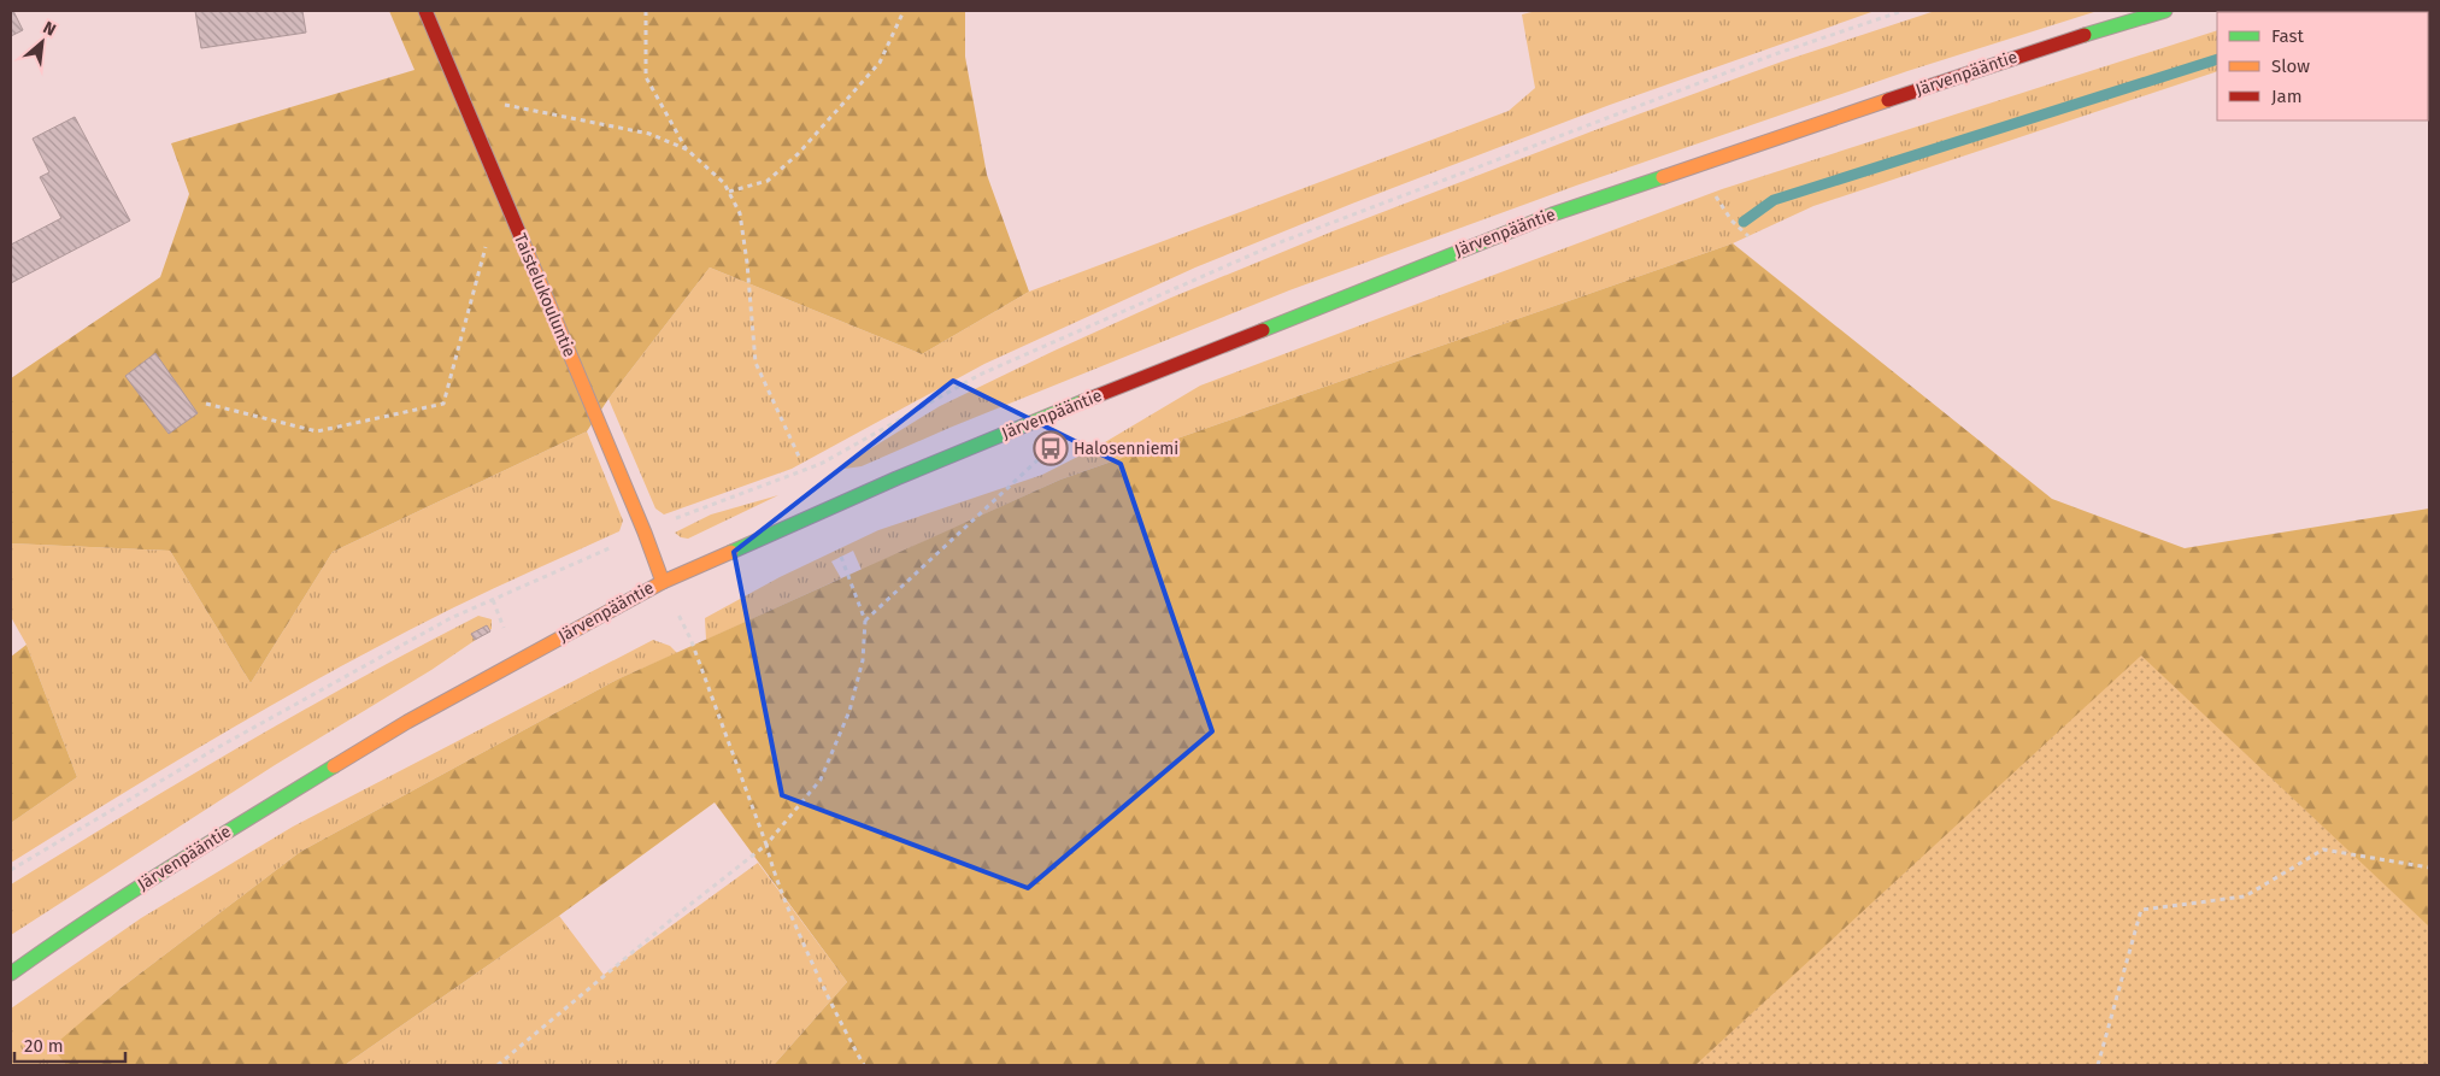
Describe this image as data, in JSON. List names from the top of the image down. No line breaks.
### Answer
{"streets":{"main road":["Järvenpääntie","Taistelukouluntie"]},"crossings":[["Järvenpääntie","Taistelukouluntie"]],"places":{"bus stop":["Halosenniemi"]},"legend":["Fast","Slow","Jam"],"scale_bar":"20 m","north":"top right"}
